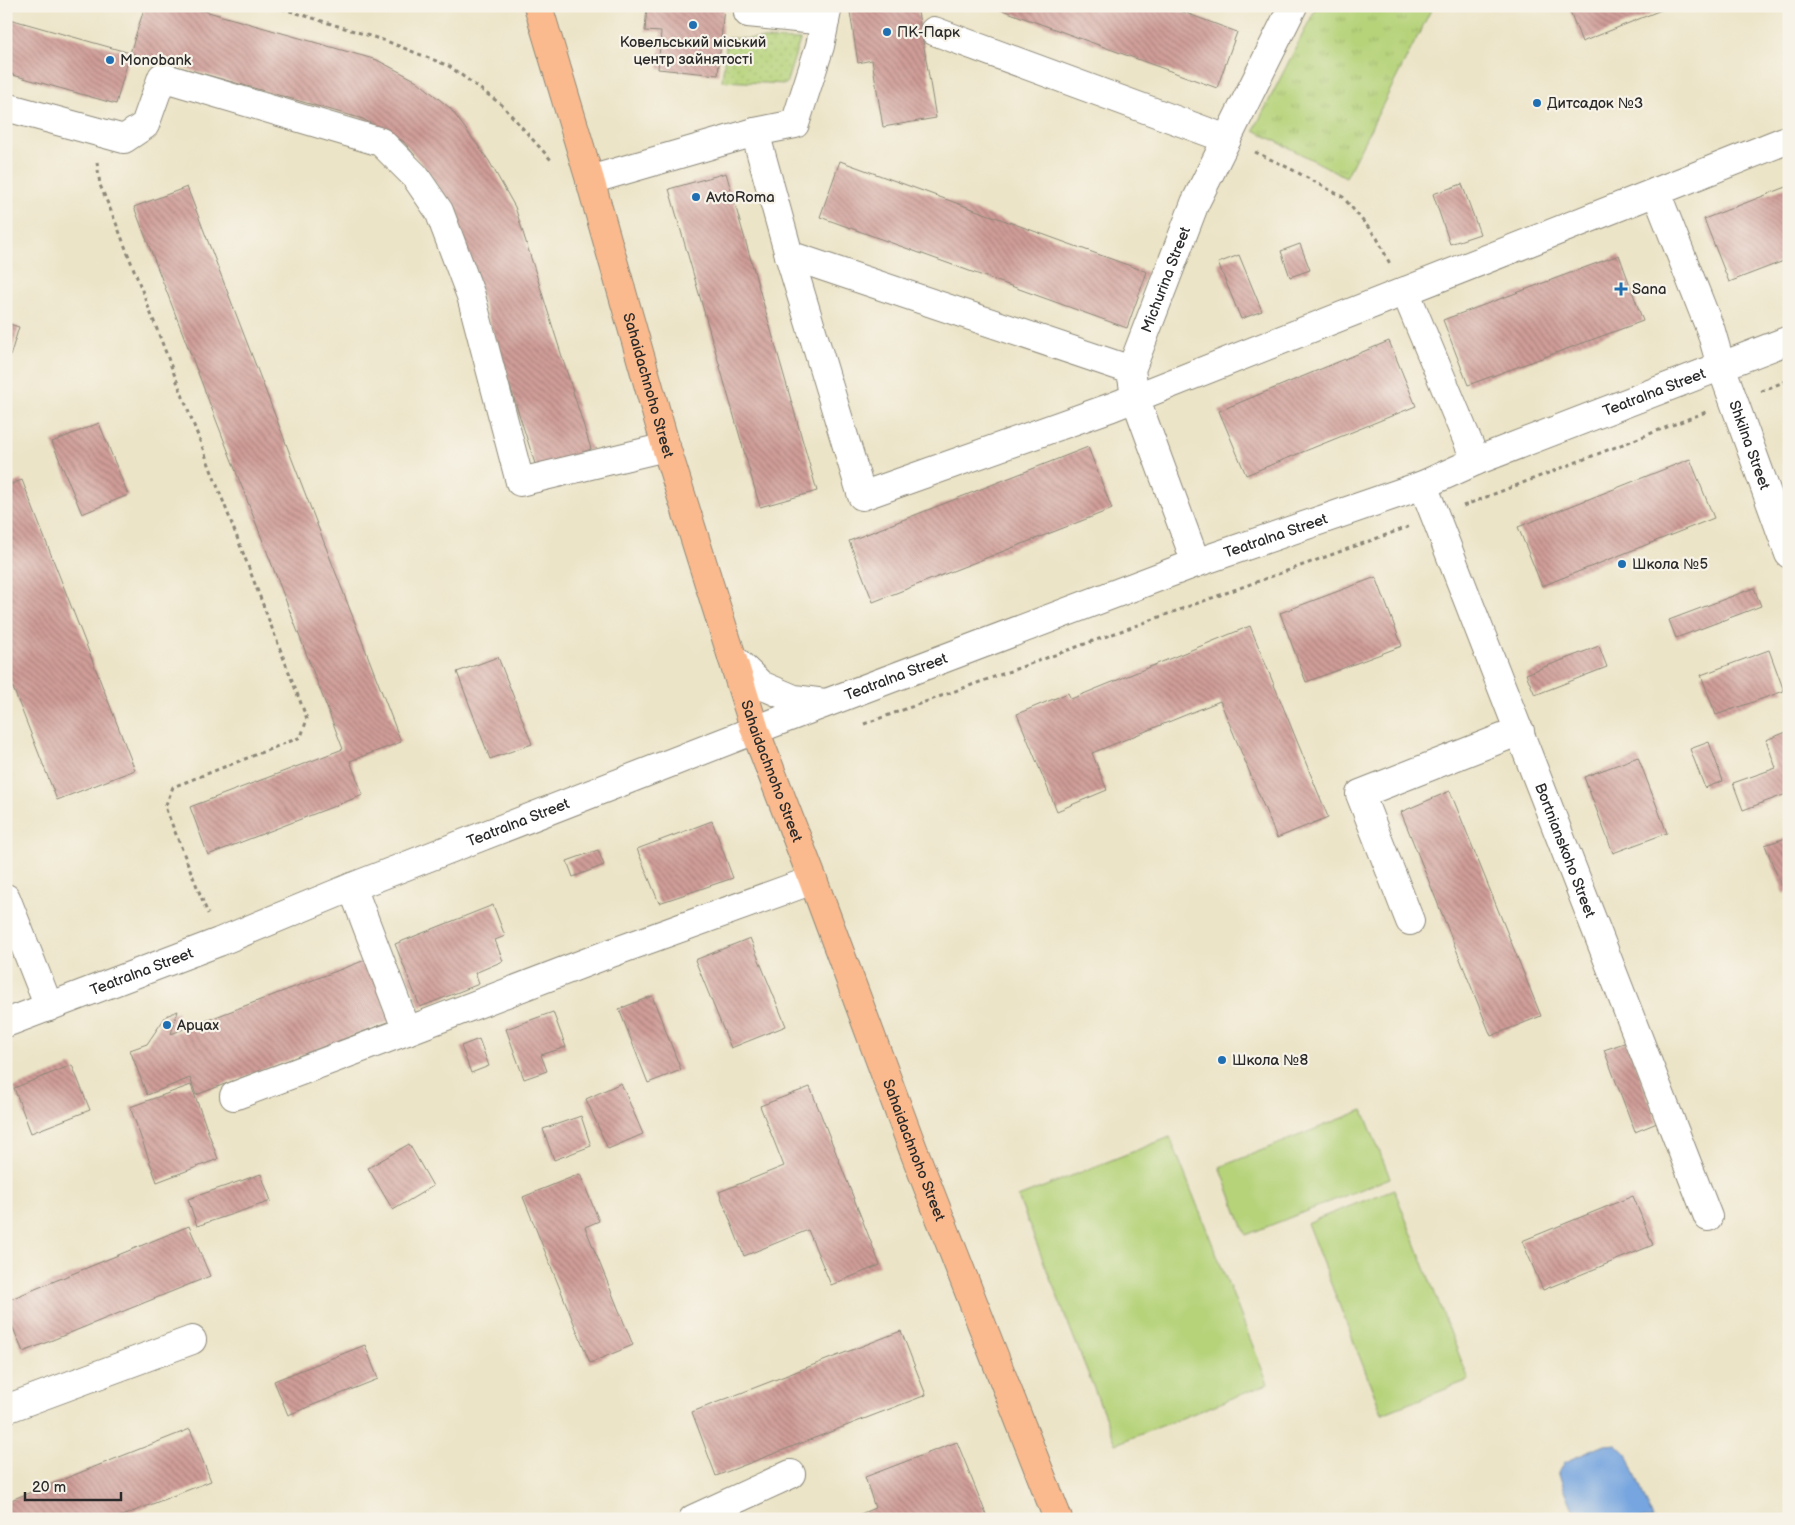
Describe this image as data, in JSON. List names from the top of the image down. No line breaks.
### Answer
{"streets":{"main road":["Sahaidachnoho Street"],"street":["Michurina Street","Teatralna Street","Shkilna Street","Bortnianskoho Street"]},"crossings":[["Sahaidachnoho Street","Teatralna Street"],["Teatralna Street","Shkilna Street"],["Teatralna Street","Bortnianskoho Street"]],"places":{"other":["Ковельський міський центр зайнятості","ПК-Парк","Monobank","Дитсадок №3","AvtoRoma","Школа №5","Арцах","Школа №8"],"health":["Sana"]},"scale_bar":"20 m"}
